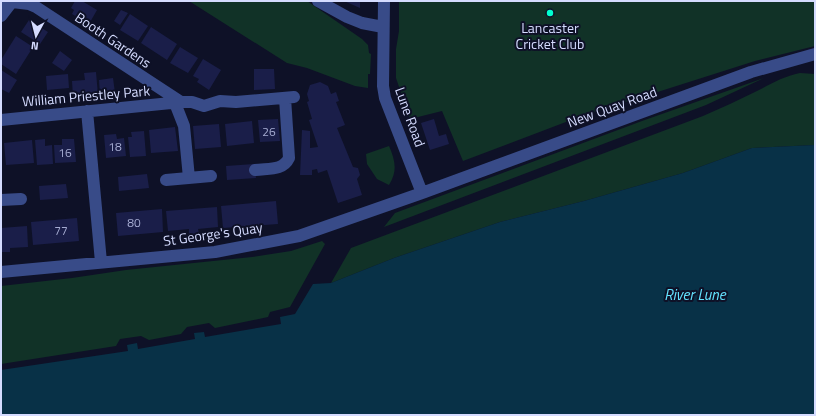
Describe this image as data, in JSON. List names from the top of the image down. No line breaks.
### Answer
{"streets":{"street":["Booth Gardens","William Priestley Park","New Quay Road","Lune Road","St George's Quay"]},"crossings":[["Booth Gardens","William Priestley Park"],["New Quay Road","Lune Road"],["New Quay Road","St George's Quay"],["Lune Road","St George's Quay"]],"water":["River Lune"],"places":["Lancaster Cricket Club"],"house_numbers":["26","18","16","80","77"],"north":"bottom"}
